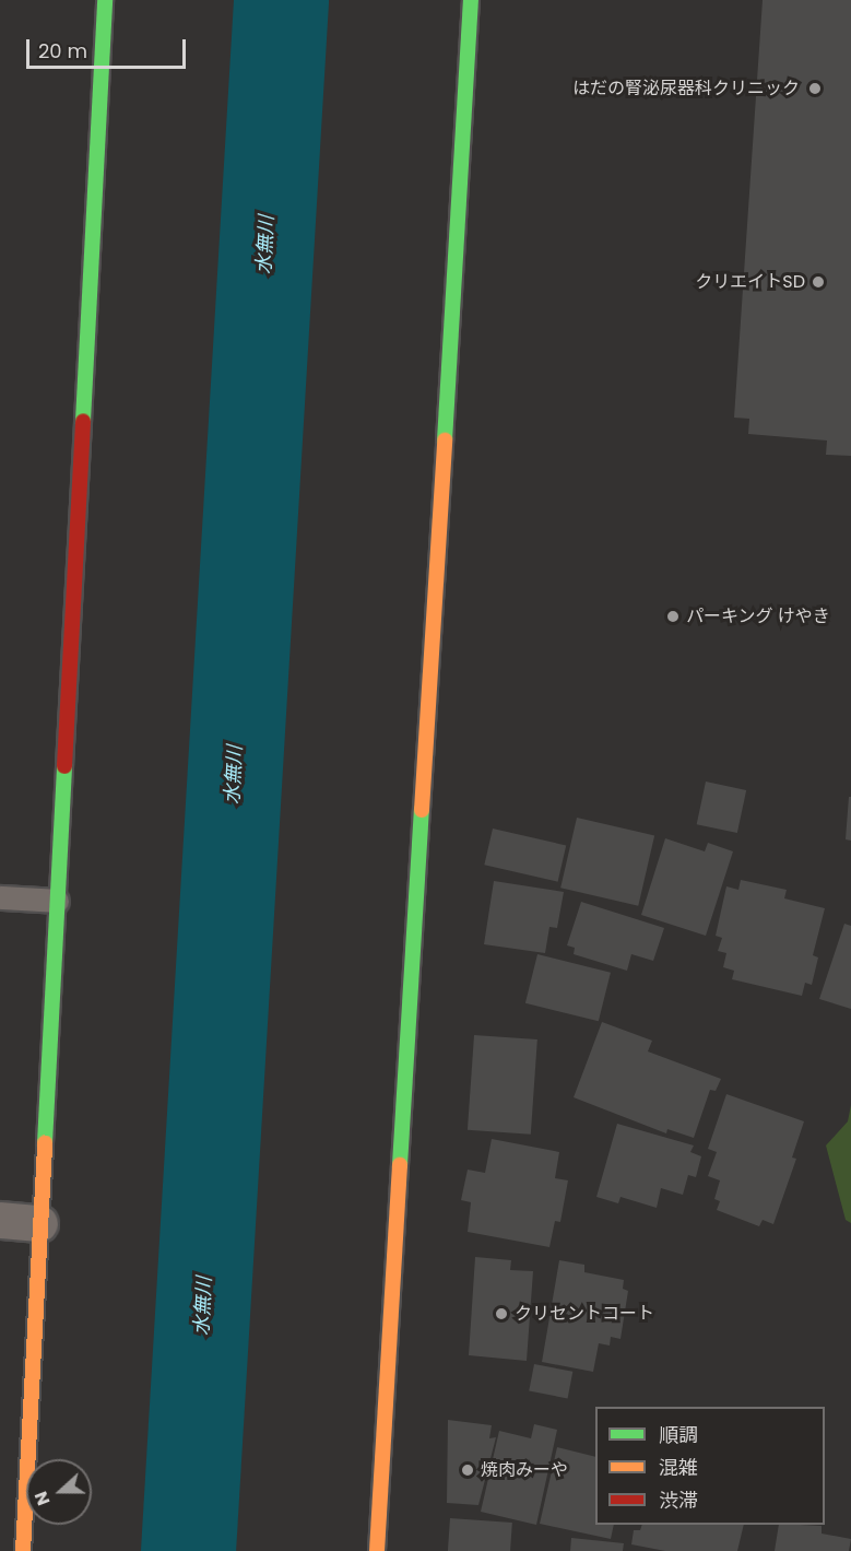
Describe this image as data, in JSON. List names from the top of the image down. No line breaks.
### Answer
{"water":["水無川"],"places":["はだの腎泌尿器科クリニック","クリエイトSD","パーキング けやき","クリセントコート","焼肉みーや"],"legend":["順調","混雑","渋滞"],"scale_bar":"20 m","north":"left"}
